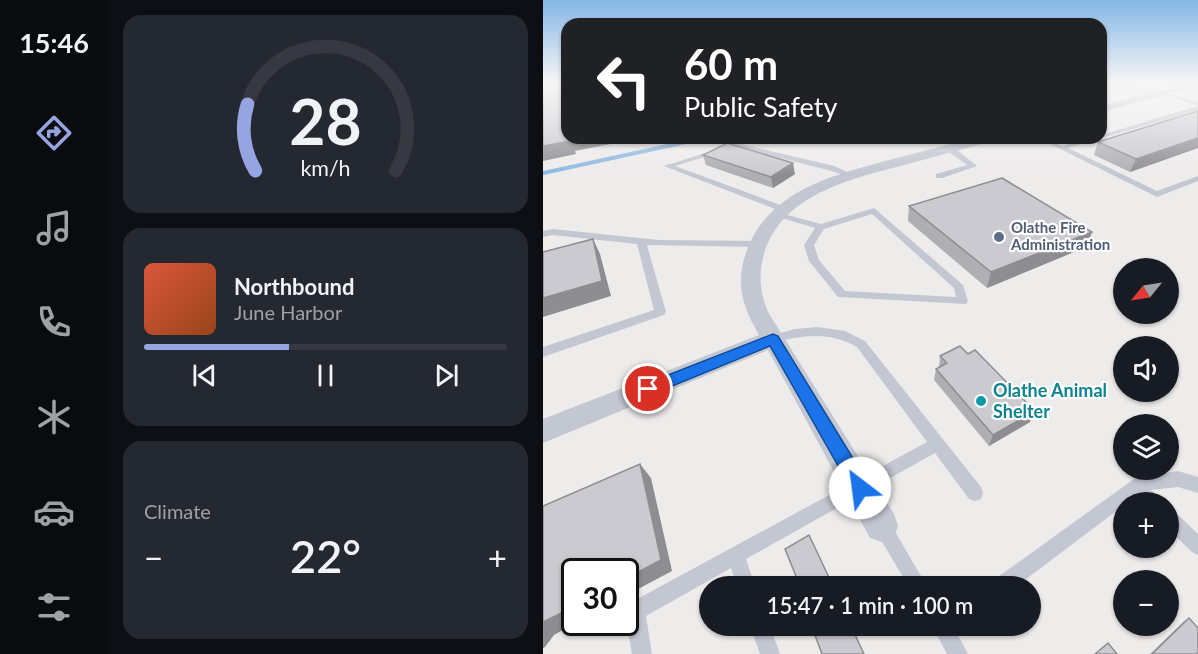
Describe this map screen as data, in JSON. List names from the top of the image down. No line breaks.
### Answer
{"places":["Olathe Fire Administration","Olathe Animal Shelter"],"north":"bottom left","page":{"tabs":"15:46","turn":["60 m","Public Safety"],"map_buttons":["+","−"],"song":["Northbound","June Harbor"],"tile":"Climate","heat":["−","22°","+"],"limit":"30","trip":"15:47 · 1 min · 100 m","gauge":["28","km/h"]}}
